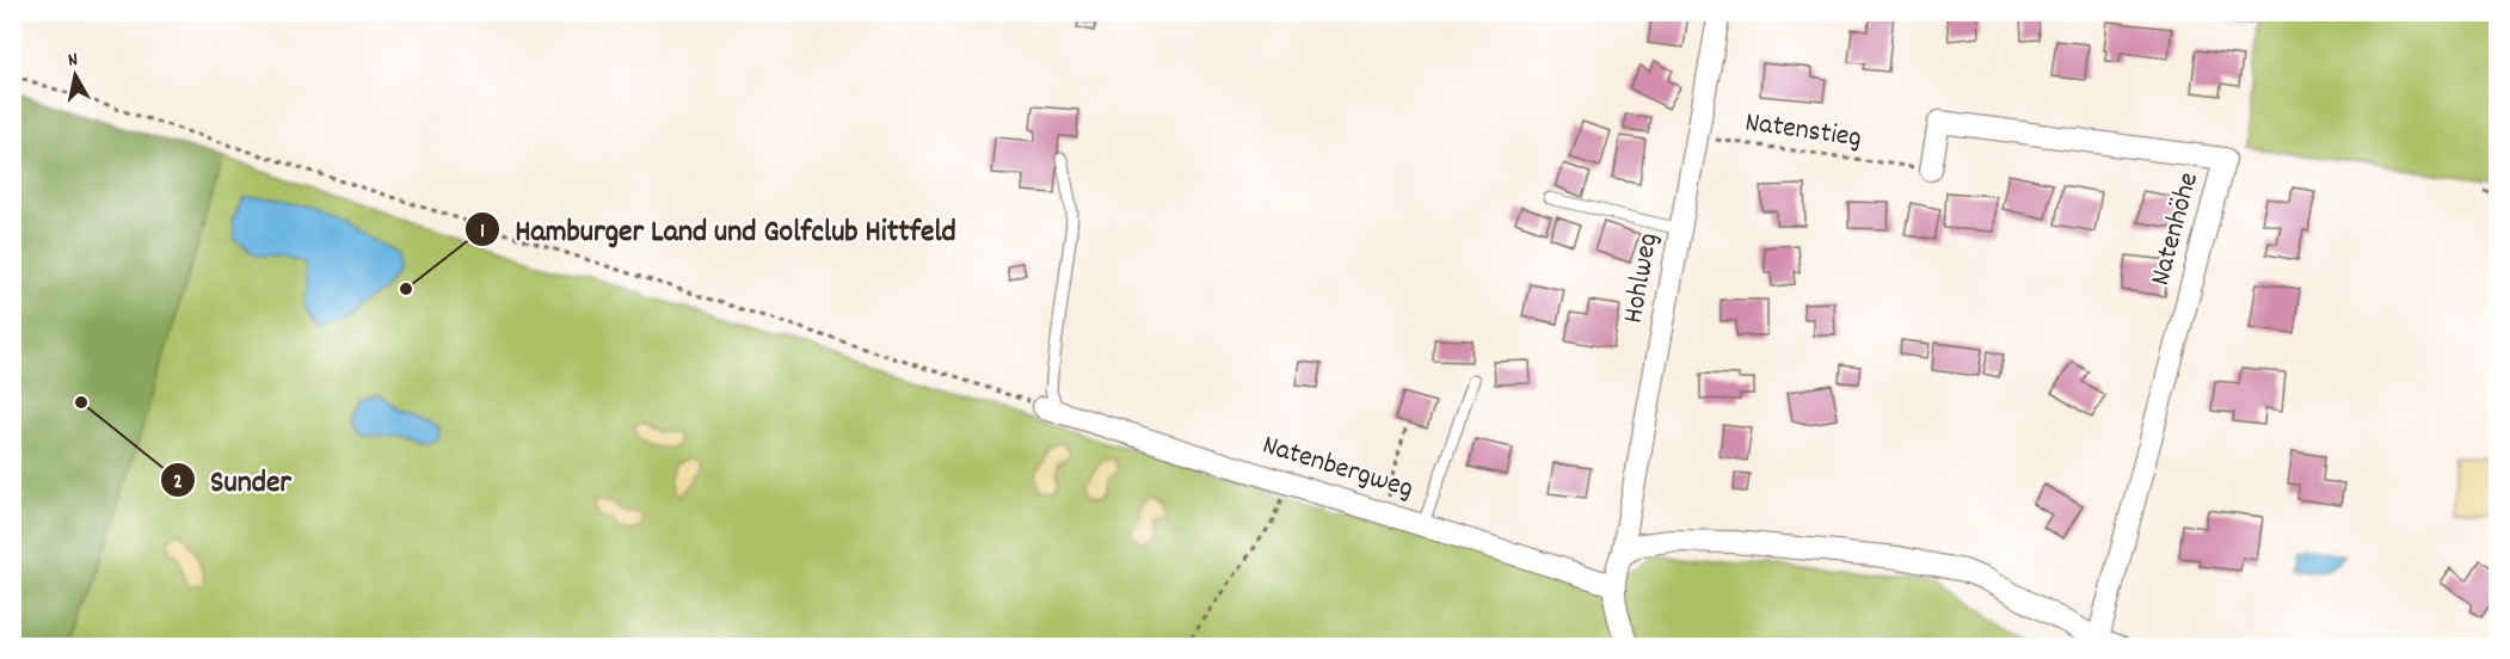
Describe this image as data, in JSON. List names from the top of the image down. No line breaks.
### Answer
{"streets":{"street":["Natenhöhe","Hohlweg","Natenbergweg"],"path":["Natenstieg"]},"crossings":[["Natenstieg","Hohlweg"],["Hohlweg","Natenbergweg"]],"places":["Hamburger Land und Golfclub Hittfeld","Sunder"],"north":"top"}
